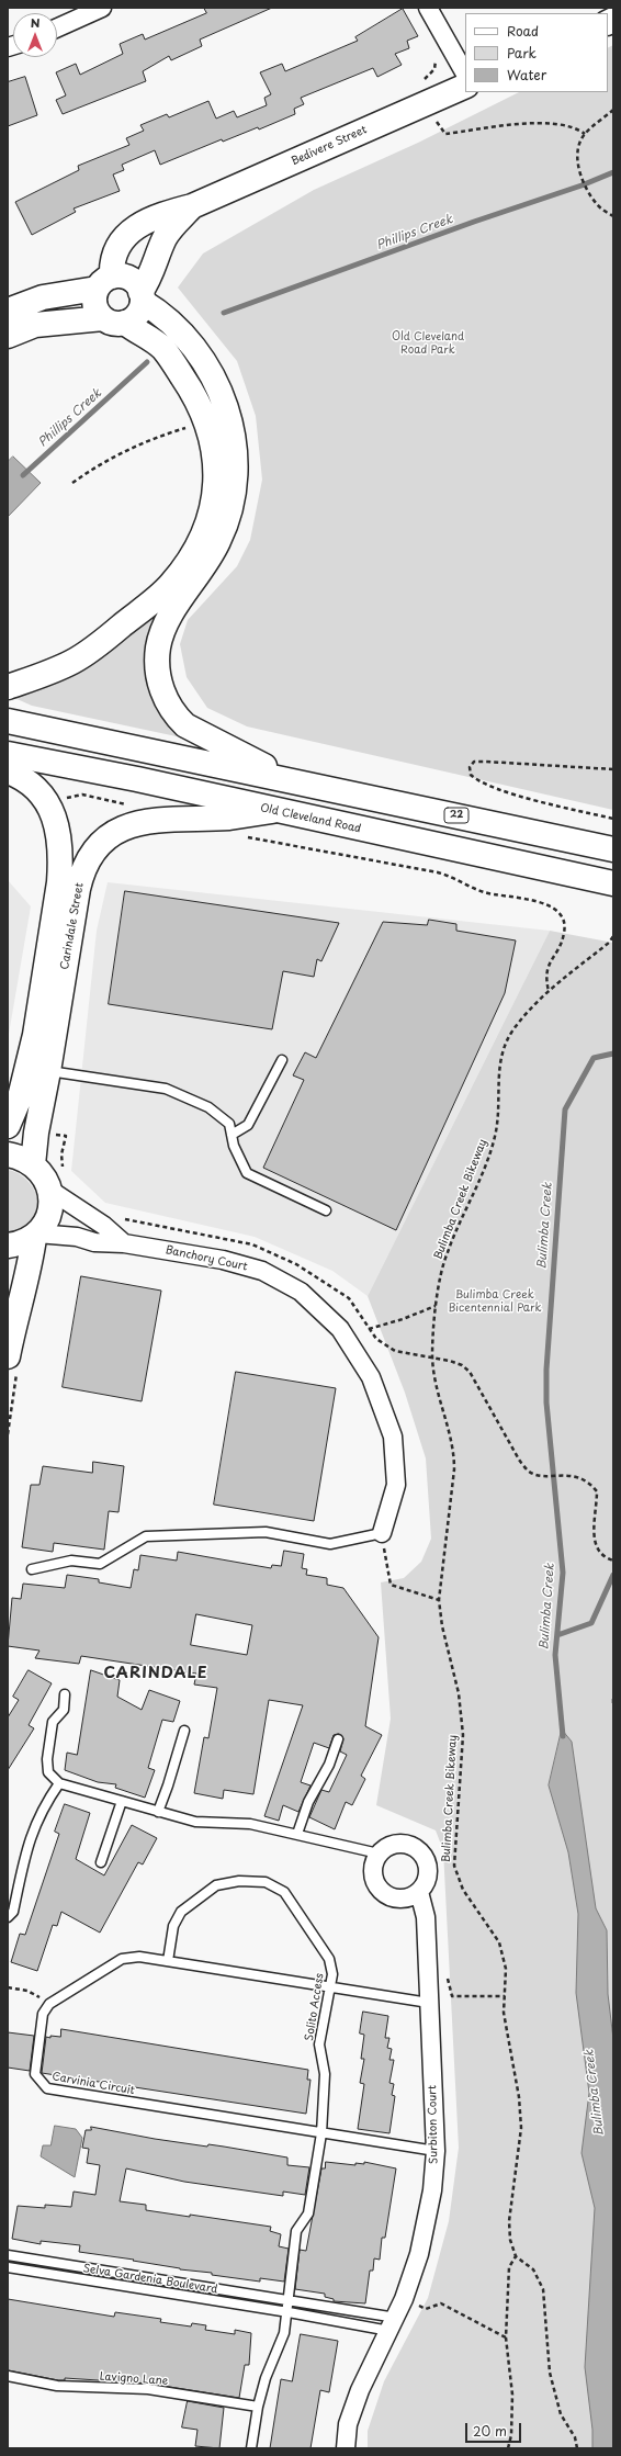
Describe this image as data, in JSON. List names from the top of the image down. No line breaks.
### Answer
{"streets":{"main road":["Bedivere Street","22","Old Cleveland Road","Carindale Street"],"street":["Banchory Court","Surbiton Court"],"lane":["Solito Access","Carvinia Circuit","Selva Gardenia Boulevard","Lavigno Lane"],"path":["Bulimba Creek Bikeway"]},"crossings":[["Old Cleveland Road","Carindale Street"],["Solito Access","Carvinia Circuit"],["Solito Access","Selva Gardenia Boulevard"],["Carvinia Circuit","Surbiton Court"],["Surbiton Court","Selva Gardenia Boulevard"]],"districts":["CARINDALE"],"water":["Phillips Creek","Bulimba Creek"],"parks":["Old Cleveland Road Park","Bulimba Creek Bicentennial Park"],"legend":["Road","Park","Water"],"scale_bar":"20 m","north":"top"}
